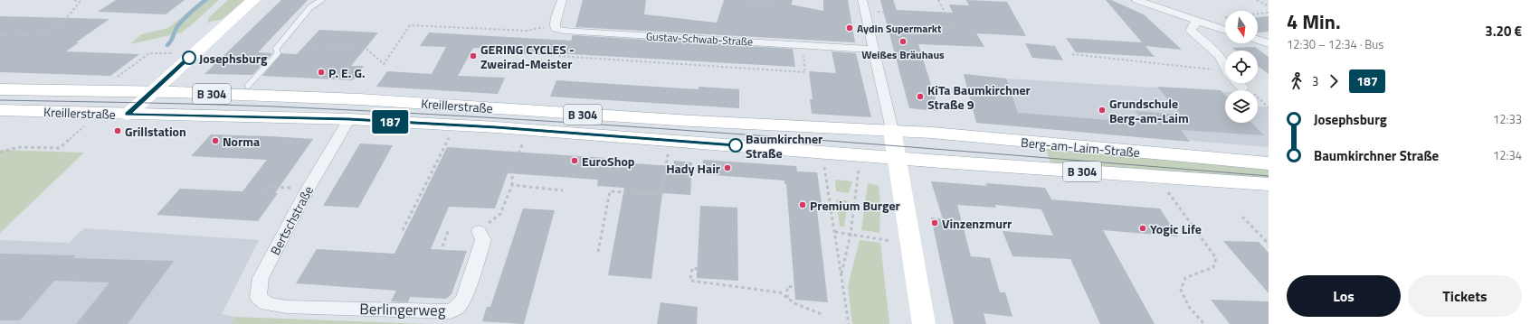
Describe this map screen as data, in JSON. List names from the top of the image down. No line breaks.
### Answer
{"streets":{"main road":["B 304","Kreillerstraße","Berg-am-Laim-Straße"],"street":["Gustav-Schwab-Straße","Bertschstraße","Berlingerweg"]},"crossings":[["Kreillerstraße","Berg-am-Laim-Straße"],["Kreillerstraße","Bertschstraße"],["Bertschstraße","Berlingerweg"]],"places":["Aydin Supermarkt","Weißes Bräuhaus","GERING CYCLES - Zweirad-Meister","Josephsburg","P. E. G.","KiTa Baumkirchner Straße 9","Grundschule Berg-am-Laim","Grillstation","Norma","Baumkirchner Straße","EuroShop","Hady Hair","Premium Burger","Vinzenzmurr","Yogic Life"],"lines":["bus line 187"],"north":"bottom","page":{"on_map":"187","heading":["4 Min.","12:30 – 12:34 · Bus","3.20 €"],"legs":["3","187"],"list":[{"name":"Josephsburg","value":"12:33"},{"name":"Baumkirchner Straße","value":"12:34"}],"buttons":["Los","Tickets"]}}
